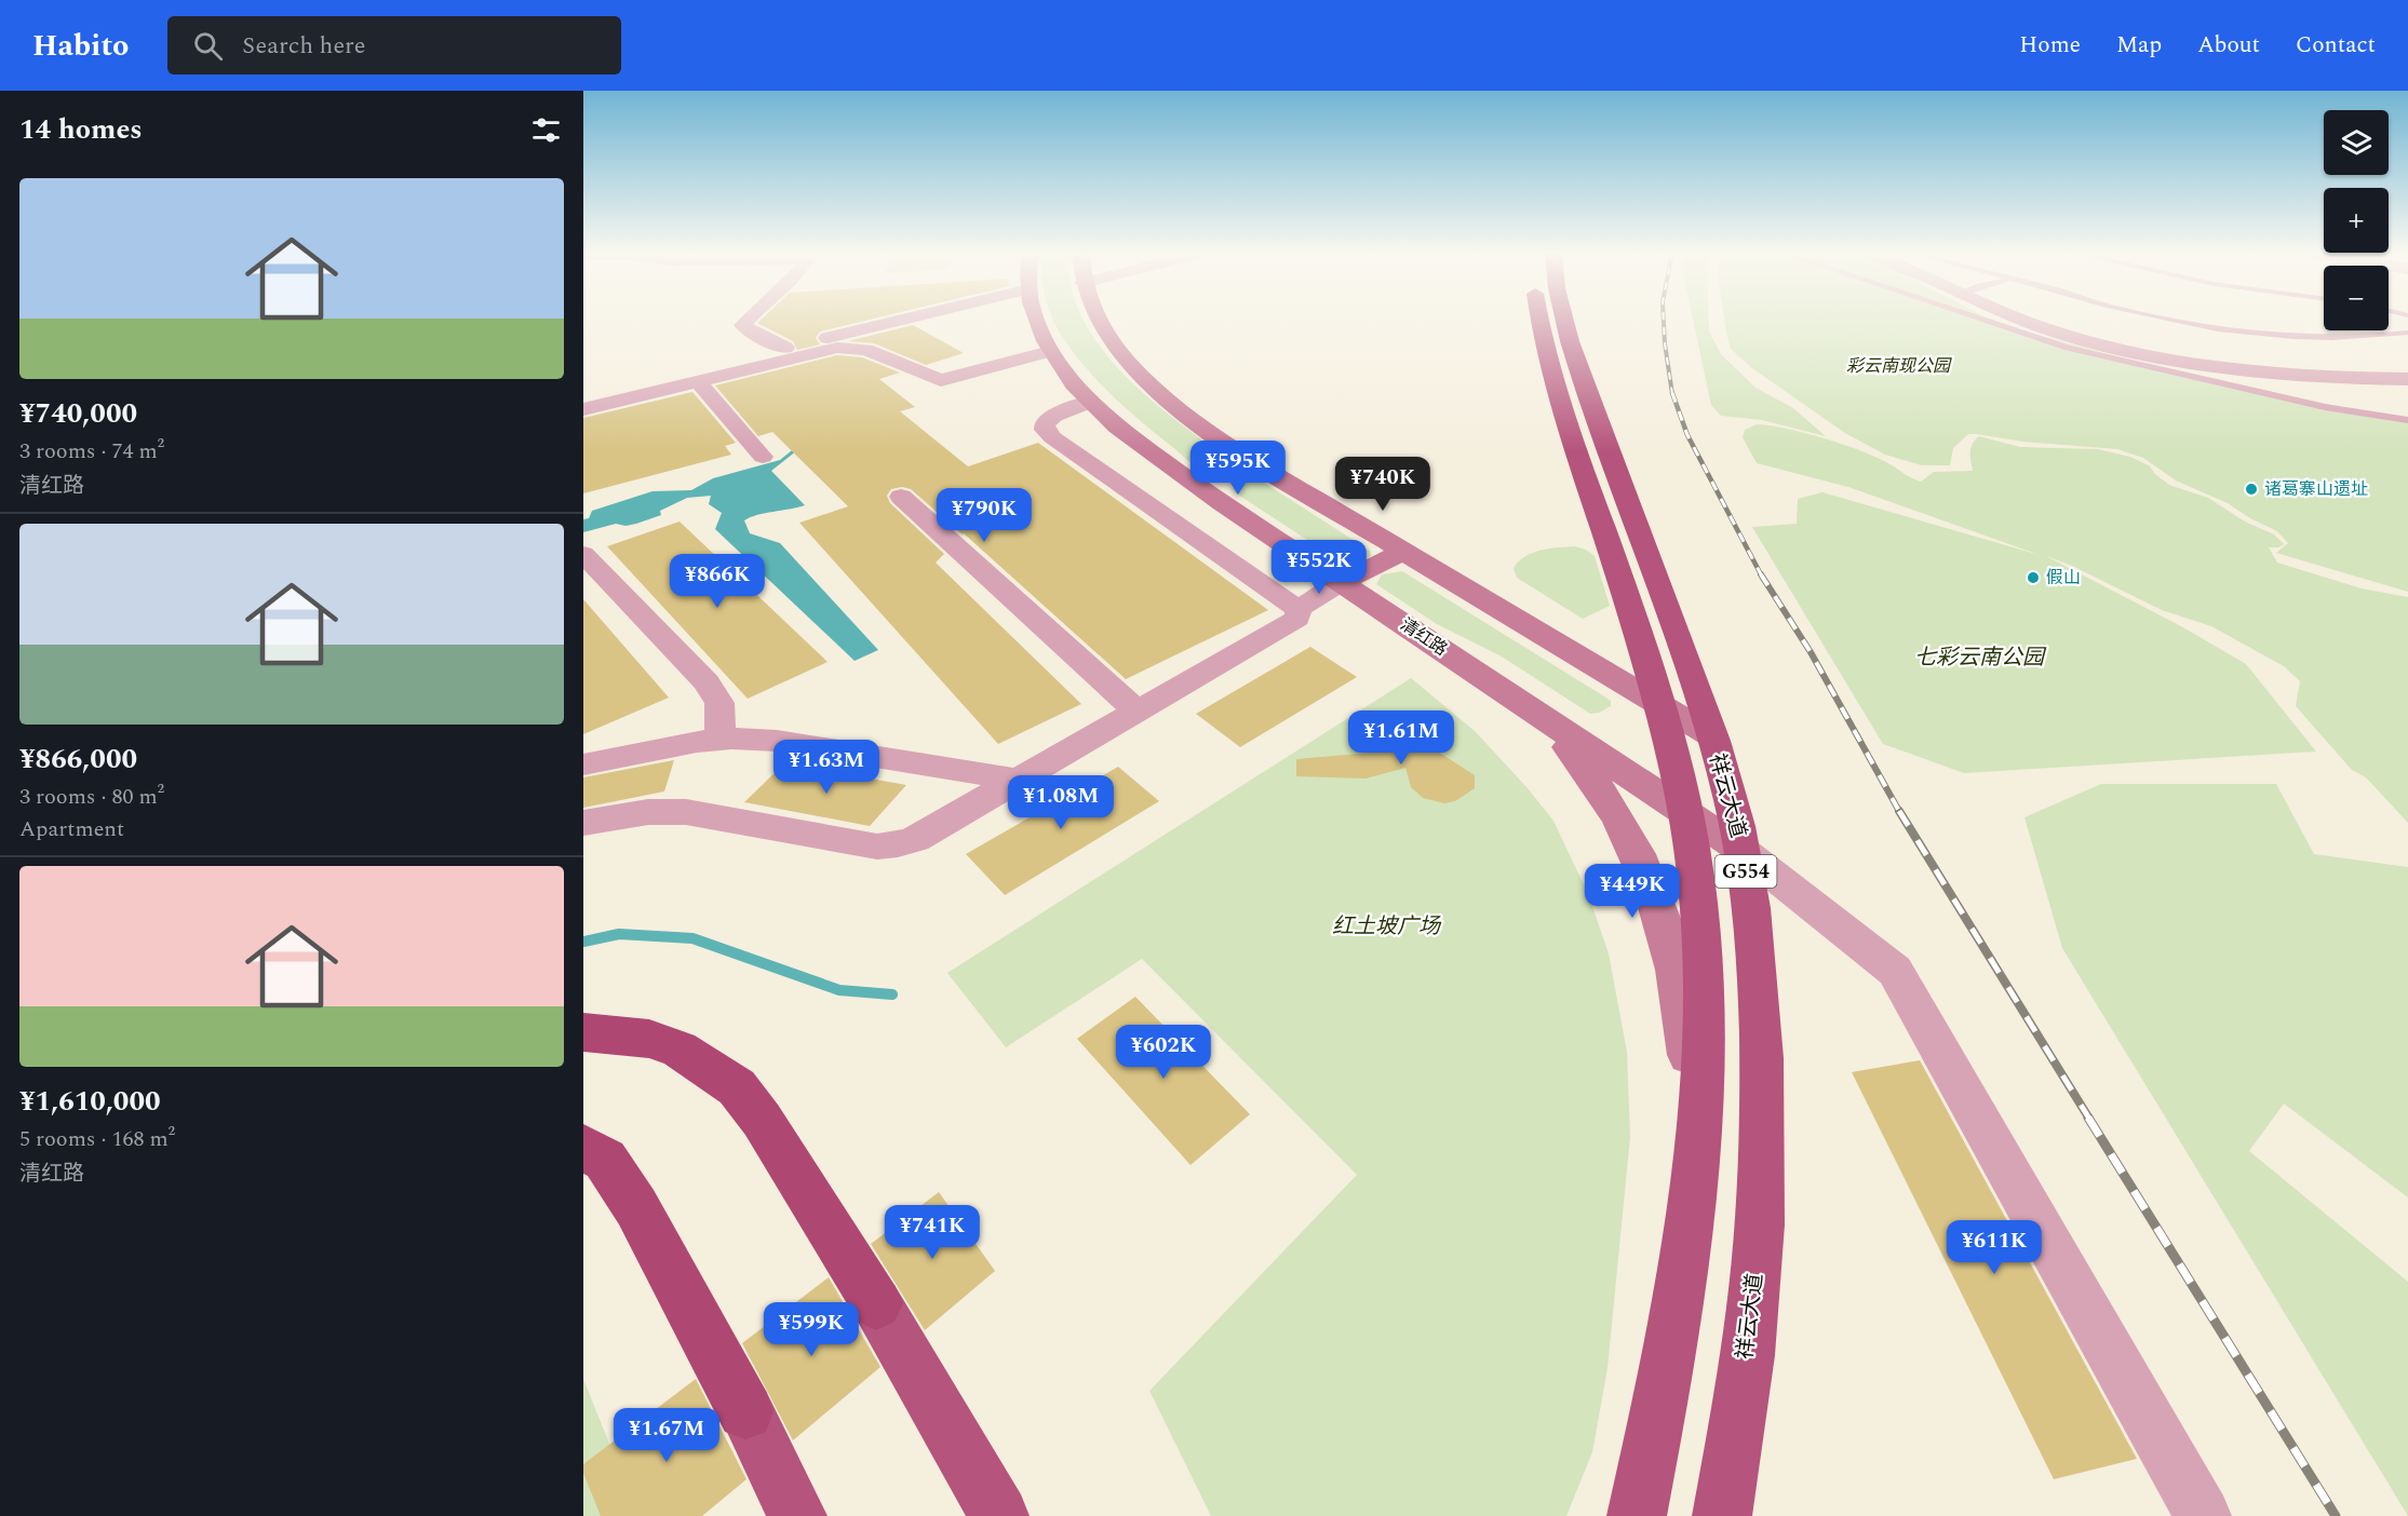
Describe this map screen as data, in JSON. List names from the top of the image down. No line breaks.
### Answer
{"streets":{"highway":["祥云大道","G554"],"main road":["清红路"]},"crossings":[["清红路","祥云大道"]],"parks":["彩云南现公园","七彩云南公园","红土坡广场"],"places":["诸葛寨山遗址","假山"],"page":{"header":"Habito","search":"Search here","nav":["Home","Map","About","Contact"],"heading":"14 homes","map_buttons":["+","−"],"list":[{"name":"¥740,000","note":"3 rooms · 74 m² · 清红路"},{"name":"¥866,000","note":"3 rooms · 80 m² · Apartment"},{"name":"¥1,610,000","note":"5 rooms · 168 m² · 清红路"}],"price":["¥595K","¥740K","¥790K","¥552K","¥866K","¥1.61M","¥1.63M","¥1.08M","¥449K","¥602K","¥741K","¥611K","¥599K","¥1.67M"]}}
